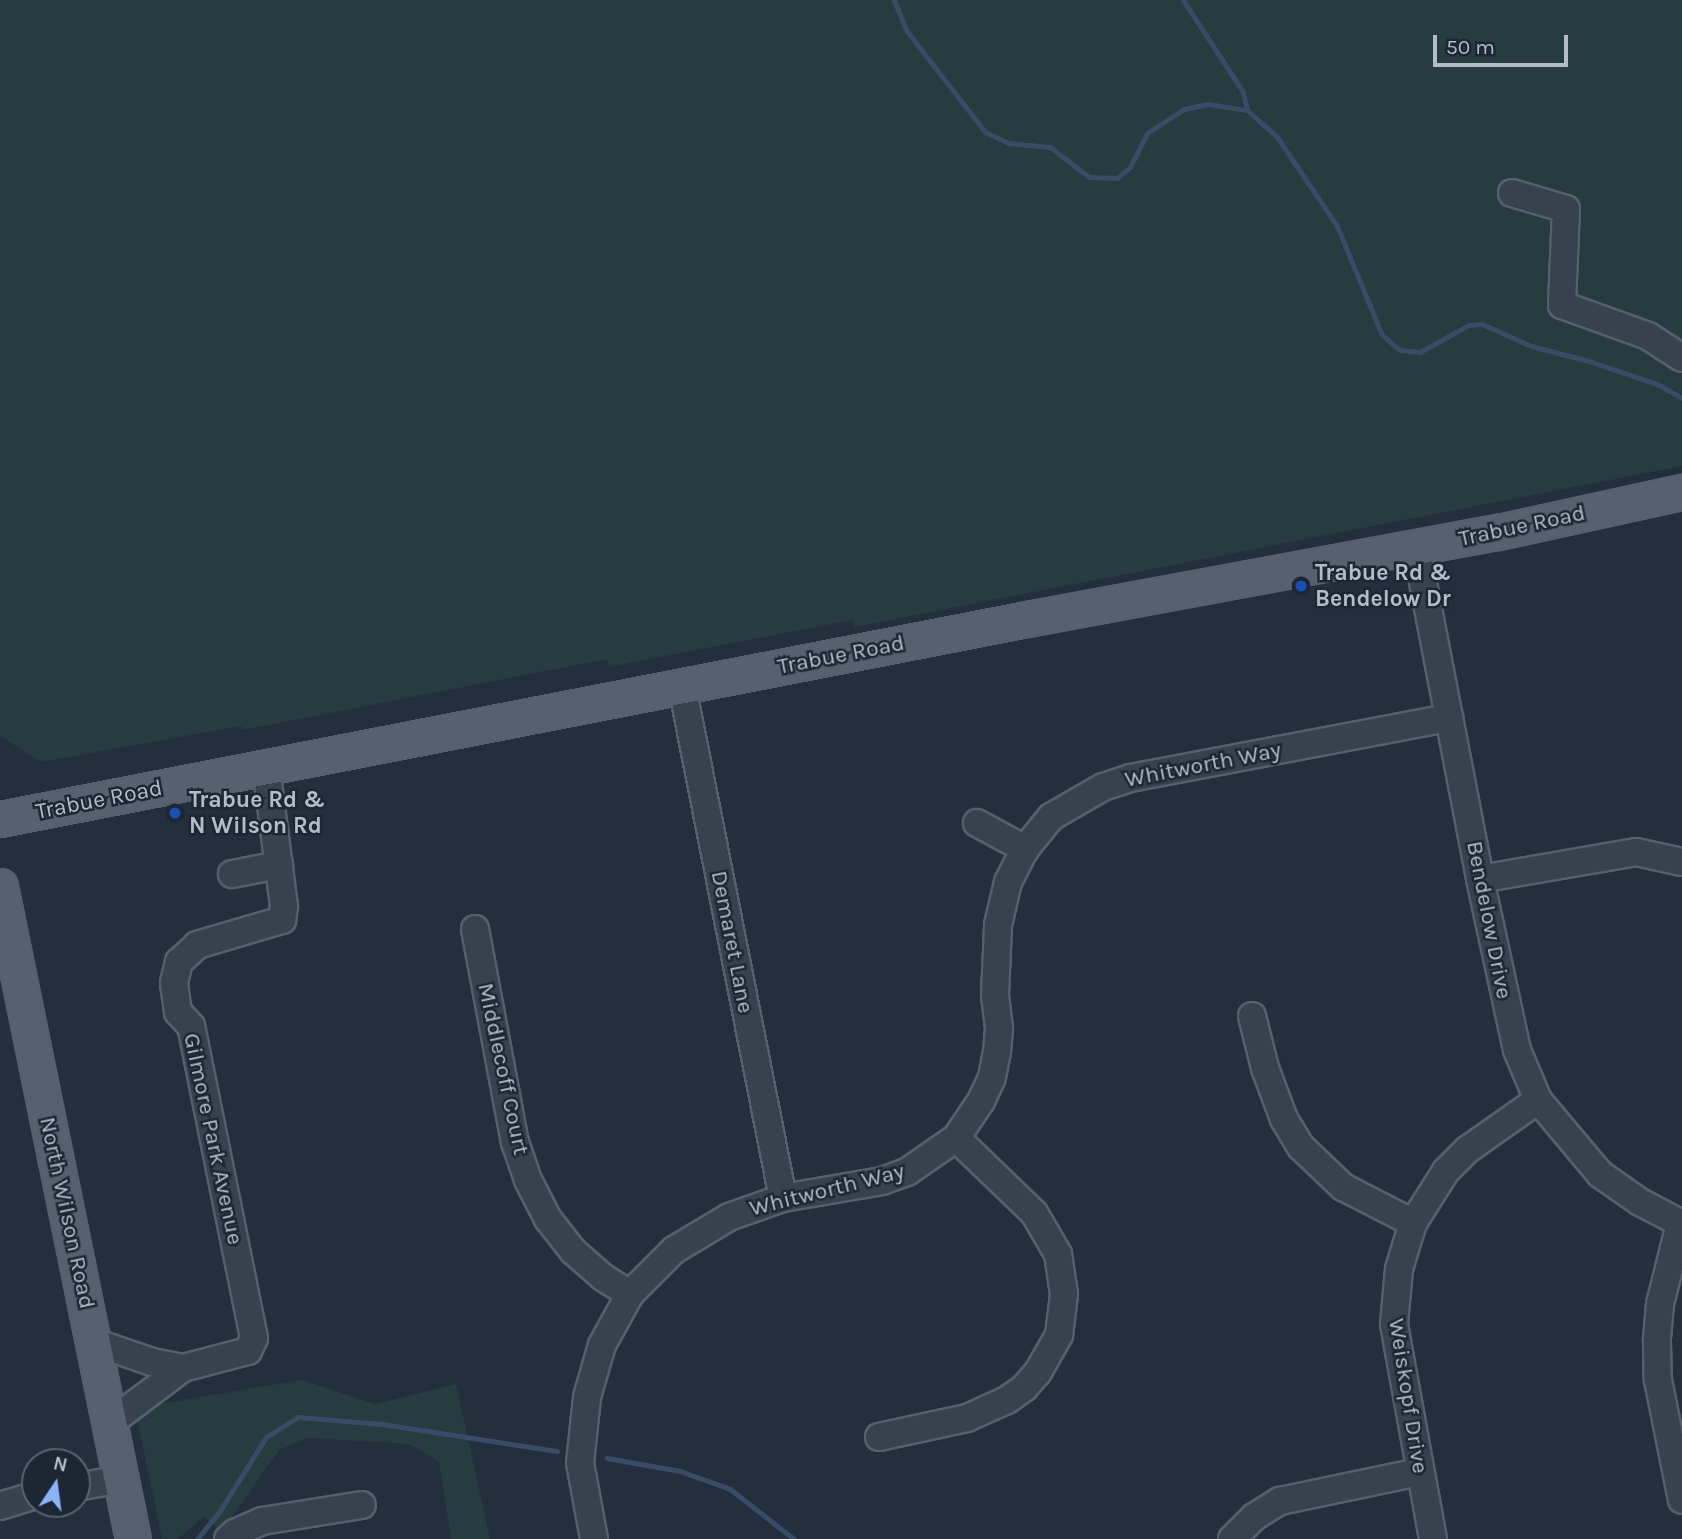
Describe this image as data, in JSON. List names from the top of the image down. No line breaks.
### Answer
{"streets":{"main road":["Trabue Road","North Wilson Road"],"street":["Whitworth Way","Bendelow Drive","Demaret Lane","Middlecoff Court","Gilmore Park Avenue","Weiskopf Drive"]},"crossings":[["Trabue Road","Bendelow Drive"],["Trabue Road","Demaret Lane"],["Trabue Road","Gilmore Park Avenue"],["Whitworth Way","Bendelow Drive"],["Whitworth Way","Demaret Lane"],["Whitworth Way","Middlecoff Court"],["Bendelow Drive","Weiskopf Drive"],["Gilmore Park Avenue","North Wilson Road"]],"places":["Trabue Rd & Bendelow Dr","Trabue Rd & N Wilson Rd"],"scale_bar":"50 m","north":"top"}
